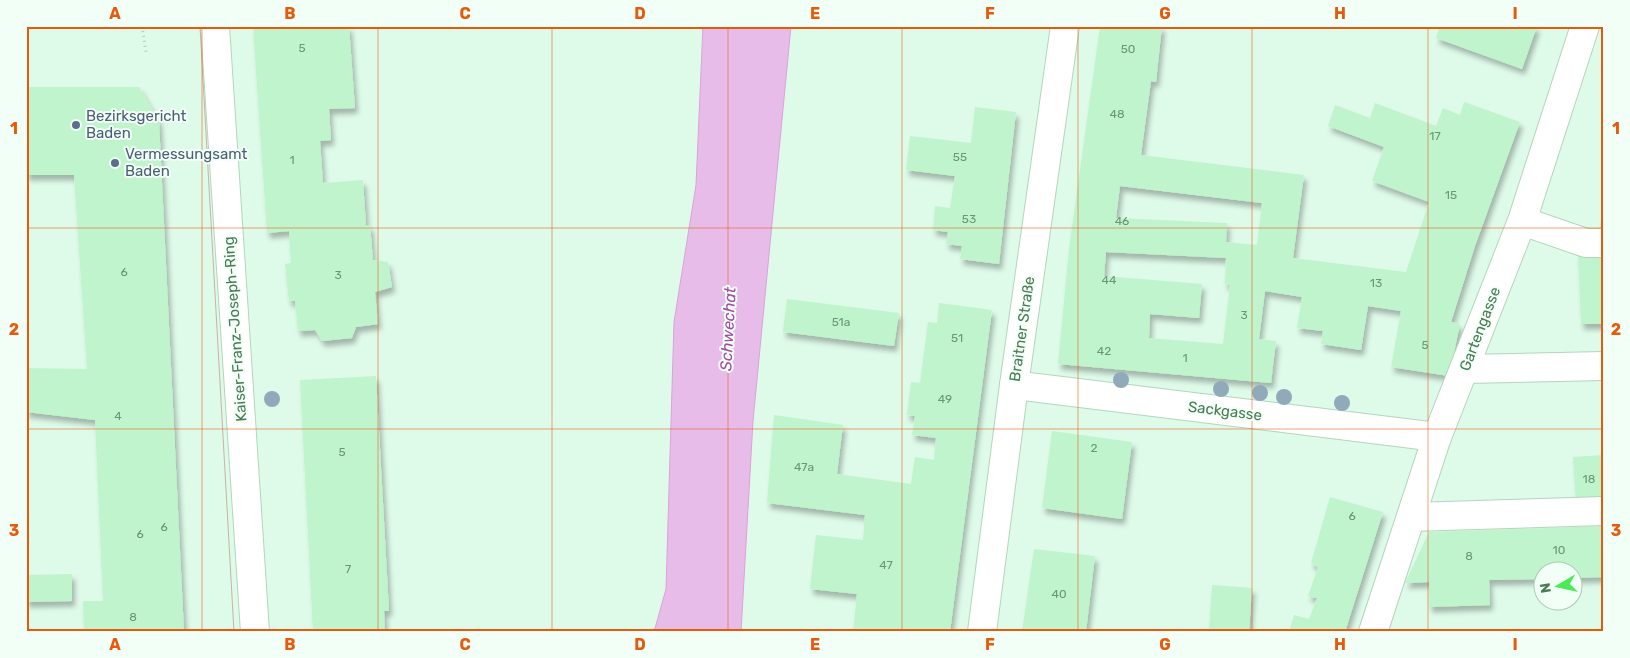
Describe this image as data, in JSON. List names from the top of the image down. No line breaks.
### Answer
{"streets":{"street":["Kaiser-Franz-Joseph-Ring","Braitner Straße","Gartengasse","Sackgasse"]},"crossings":[["Braitner Straße","Sackgasse"],["Gartengasse","Sackgasse"]],"water":["Schwechat"],"places":["Bezirksgericht Baden","Vermessungsamt Baden"],"house_numbers":["5","50","48","17","55","1","15","53","46","6","3","44","13","3","51a","51","5","42","1","49","4","2","5","47a","18","6","6","6","10","8","47","7","40","8"],"north":"left","grid":{"columns":["A","B","C","D","E","F","G","H","I"],"rows":["1","2","3"]}}
